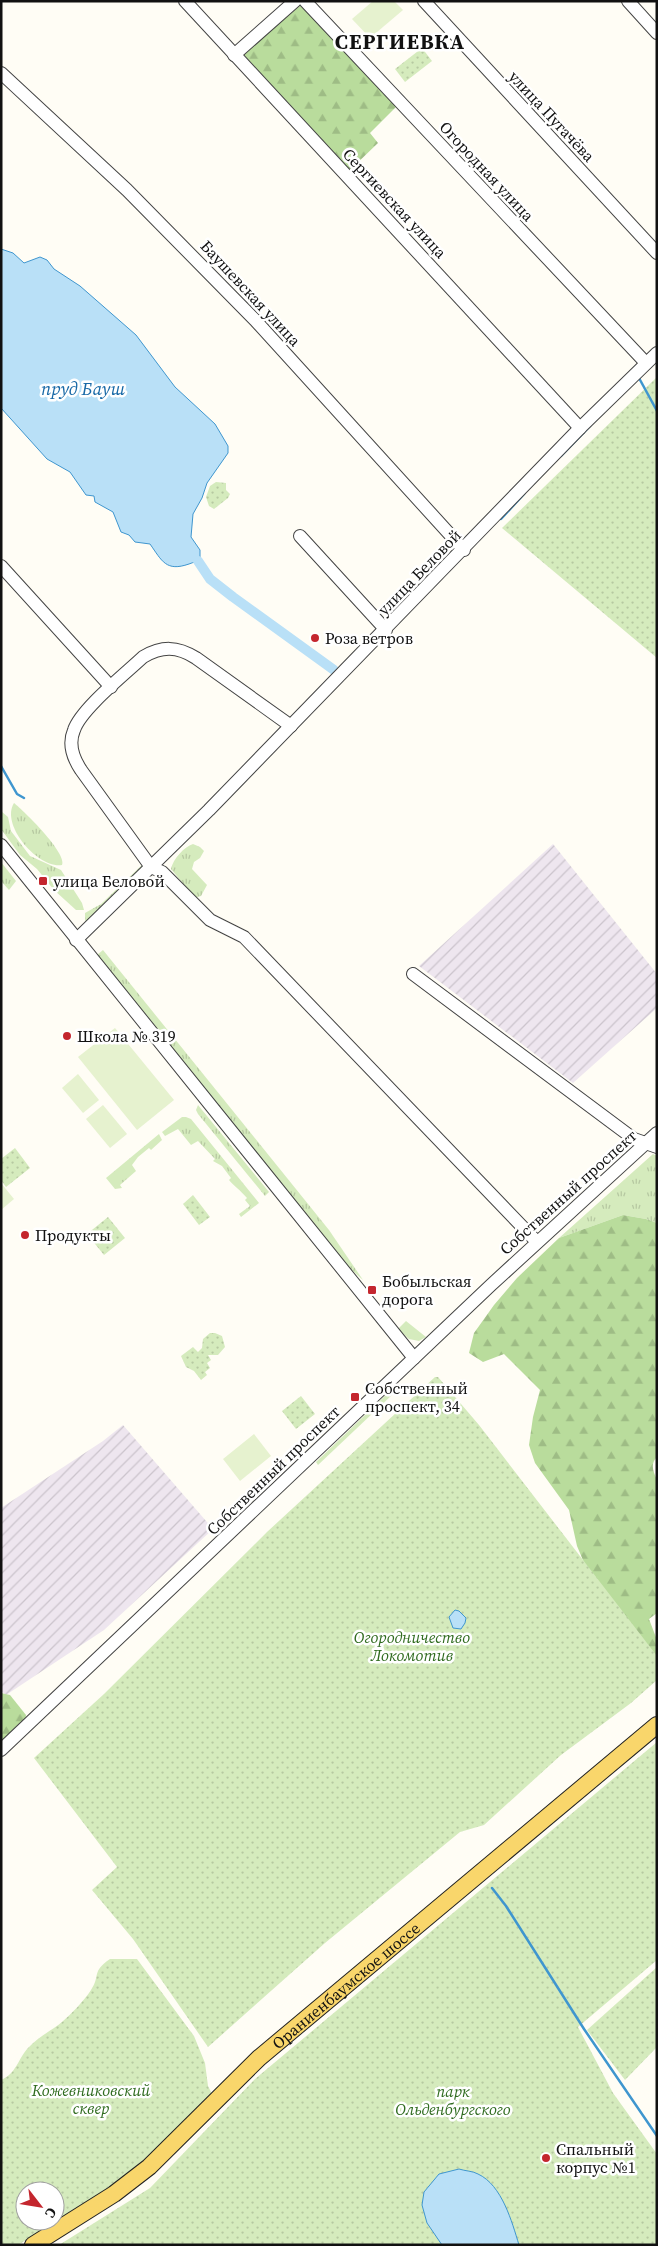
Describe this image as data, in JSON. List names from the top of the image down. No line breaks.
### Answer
{"streets":{"main road":["Ораниенбаумское шоссе"],"street":["улица Пугачёва","Огородная улица","Сергиевская улица","Баушевская улица","улица Беловой","Собственный проспект"]},"crossings":[["Огородная улица","улица Беловой"],["Сергиевская улица","улица Беловой"],["Баушевская улица","улица Беловой"]],"districts":["СЕРГИЕВКА"],"water":["пруд Бауш"],"parks":["Огородничество Локомотив","Кожевниковский сквер","парк Ольденбургского"],"places":{"other":["Роза ветров","Школа № 319","Продукты","Спальный корпус №1"],"transit":["улица Беловой","Бобыльская дорога","Собственный проспект, 34"]},"north":"bottom right"}
